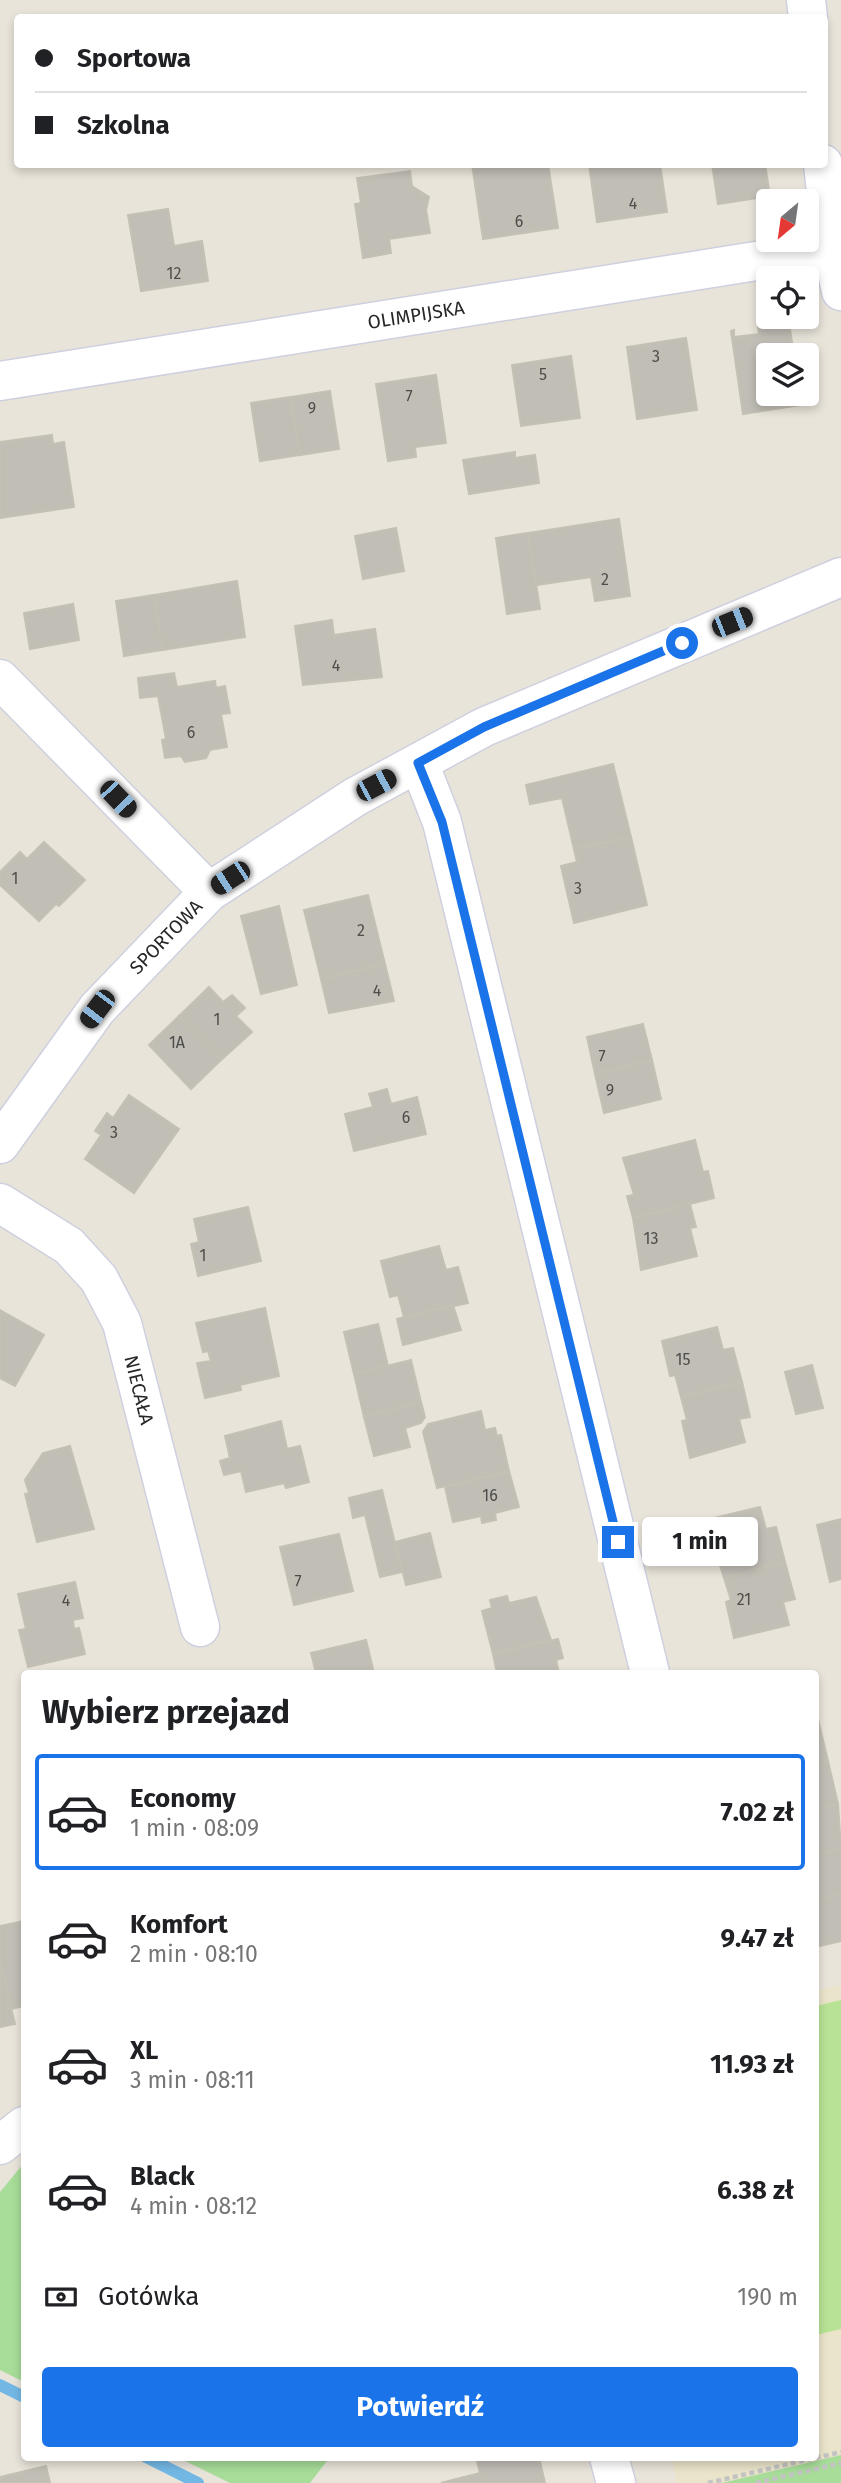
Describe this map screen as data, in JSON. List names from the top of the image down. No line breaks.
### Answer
{"streets":{"street":["OLIMPIJSKA","SPORTOWA","NIECAŁA"]},"house_numbers":["4","6","12","3","5","7","9","2","4","6","1","3","2","4","1","1A","7","9","6","3","13","1","15","16","7","21","4"],"north":"bottom left","page":{"banner":["Sportowa","Szkolna"],"bubble":"1 min","heading":"Wybierz przejazd","list":[{"name":"Economy","note":"1 min · 08:09","value":"7.02 zł"},{"name":"Komfort","note":"2 min · 08:10","value":"9.47 zł"},{"name":"XL","note":"3 min · 08:11","value":"11.93 zł"},{"name":"Black","note":"4 min · 08:12","value":"6.38 zł"}],"pay":["Gotówka","190 m"],"buttons":"Potwierdź"}}
